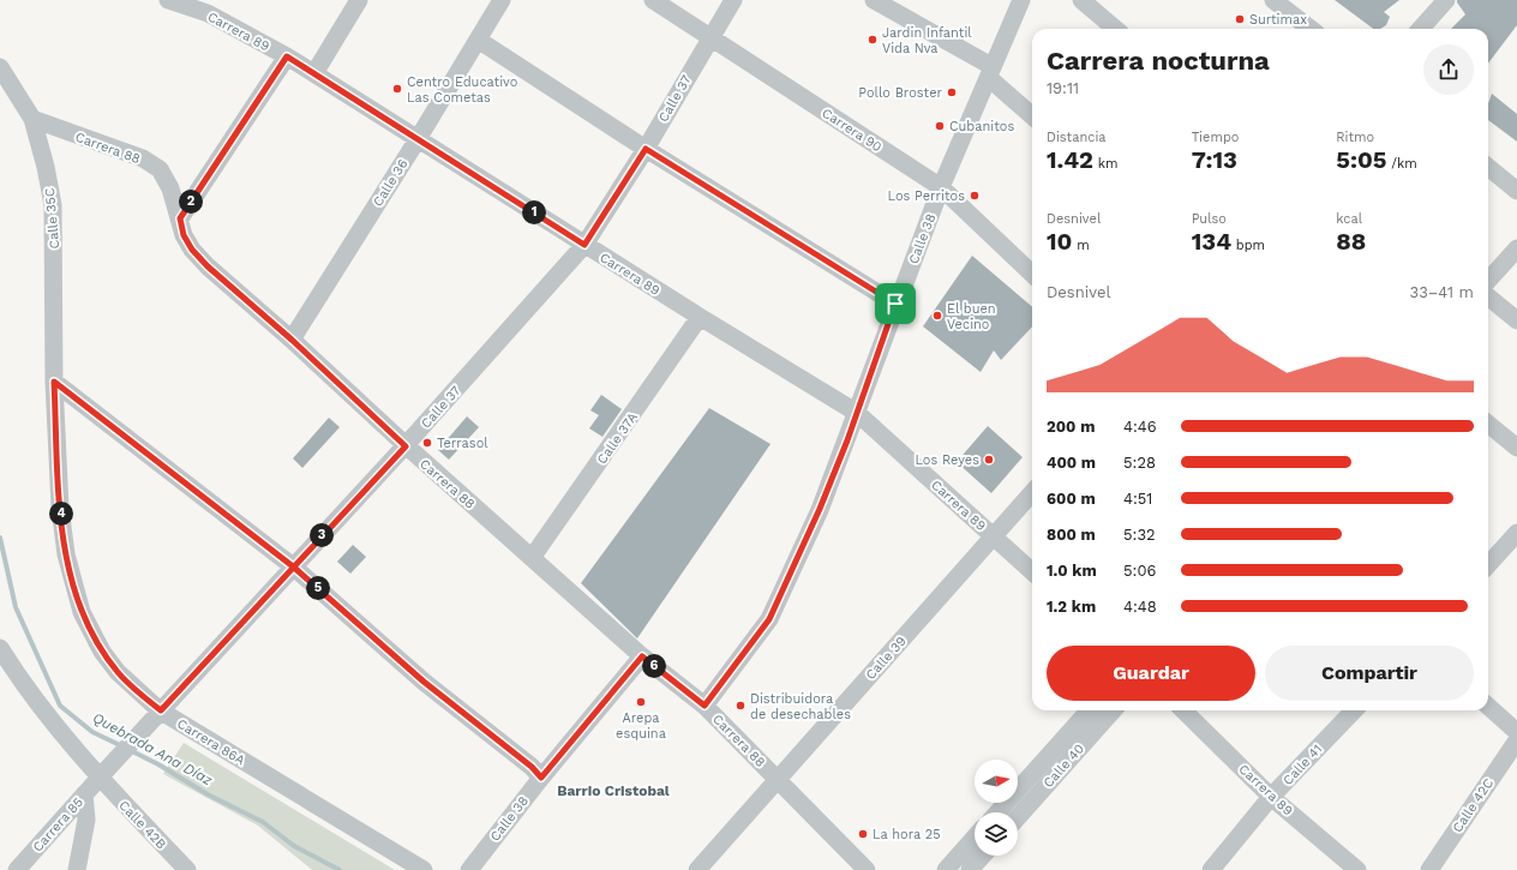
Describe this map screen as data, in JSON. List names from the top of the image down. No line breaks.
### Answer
{"streets":{"street":["Carrera 89","Calle 37","Carrera 90","Carrera 88","Calle 36","Calle 35C","Calle 38","Calle 37A","Calle 39","Carrera 86A","Calle 41","Calle 40","Calle 42C","Carrera 85","Calle 42B"]},"crossings":[["Carrera 89","Calle 37"],["Carrera 89","Calle 36"],["Carrera 89","Calle 38"],["Carrera 89","Calle 37A"],["Carrera 89","Calle 39"],["Carrera 89","Calle 41"],["Calle 37","Carrera 90"],["Calle 37","Carrera 88"],["Calle 37","Carrera 86A"],["Calle 37","Carrera 85"],["Calle 37","Calle 42B"],["Carrera 90","Calle 38"],["Carrera 88","Calle 36"],["Carrera 88","Calle 35C"],["Carrera 88","Calle 38"],["Carrera 88","Calle 37A"],["Carrera 88","Calle 39"],["Calle 35C","Carrera 86A"],["Carrera 85","Calle 42B"]],"districts":["Barrio Cristobal"],"water":["Quebrada Ana Díaz"],"places":["Surtimax","Jardin Infantil Vida Nva","Centro Educativo Las Cometas","Pollo Broster","Cubanitos","Los Perritos","El buen Vecino","Terrasol","Los Reyes","Arepa esquina","Distribuidora de desechables","La hora 25"],"north":"right","page":{"heading":["Carrera nocturna","19:11"],"stats":[["Distancia","1.42 km"],["Tiempo","7:13"],["Ritmo","5:05 /km"],["Desnivel","10 m"],["Pulso","134 bpm"],["kcal","88"]],"pins":["2","1","4","3","5","6"],"chart":["Desnivel","33–41 m"],"list":[{"name":"200 m","note":"4:46"},{"name":"400 m","note":"5:28"},{"name":"600 m","note":"4:51"},{"name":"800 m","note":"5:32"},{"name":"1.0 km","note":"5:06"},{"name":"1.2 km","note":"4:48"}],"buttons":["Guardar","Compartir"]}}
